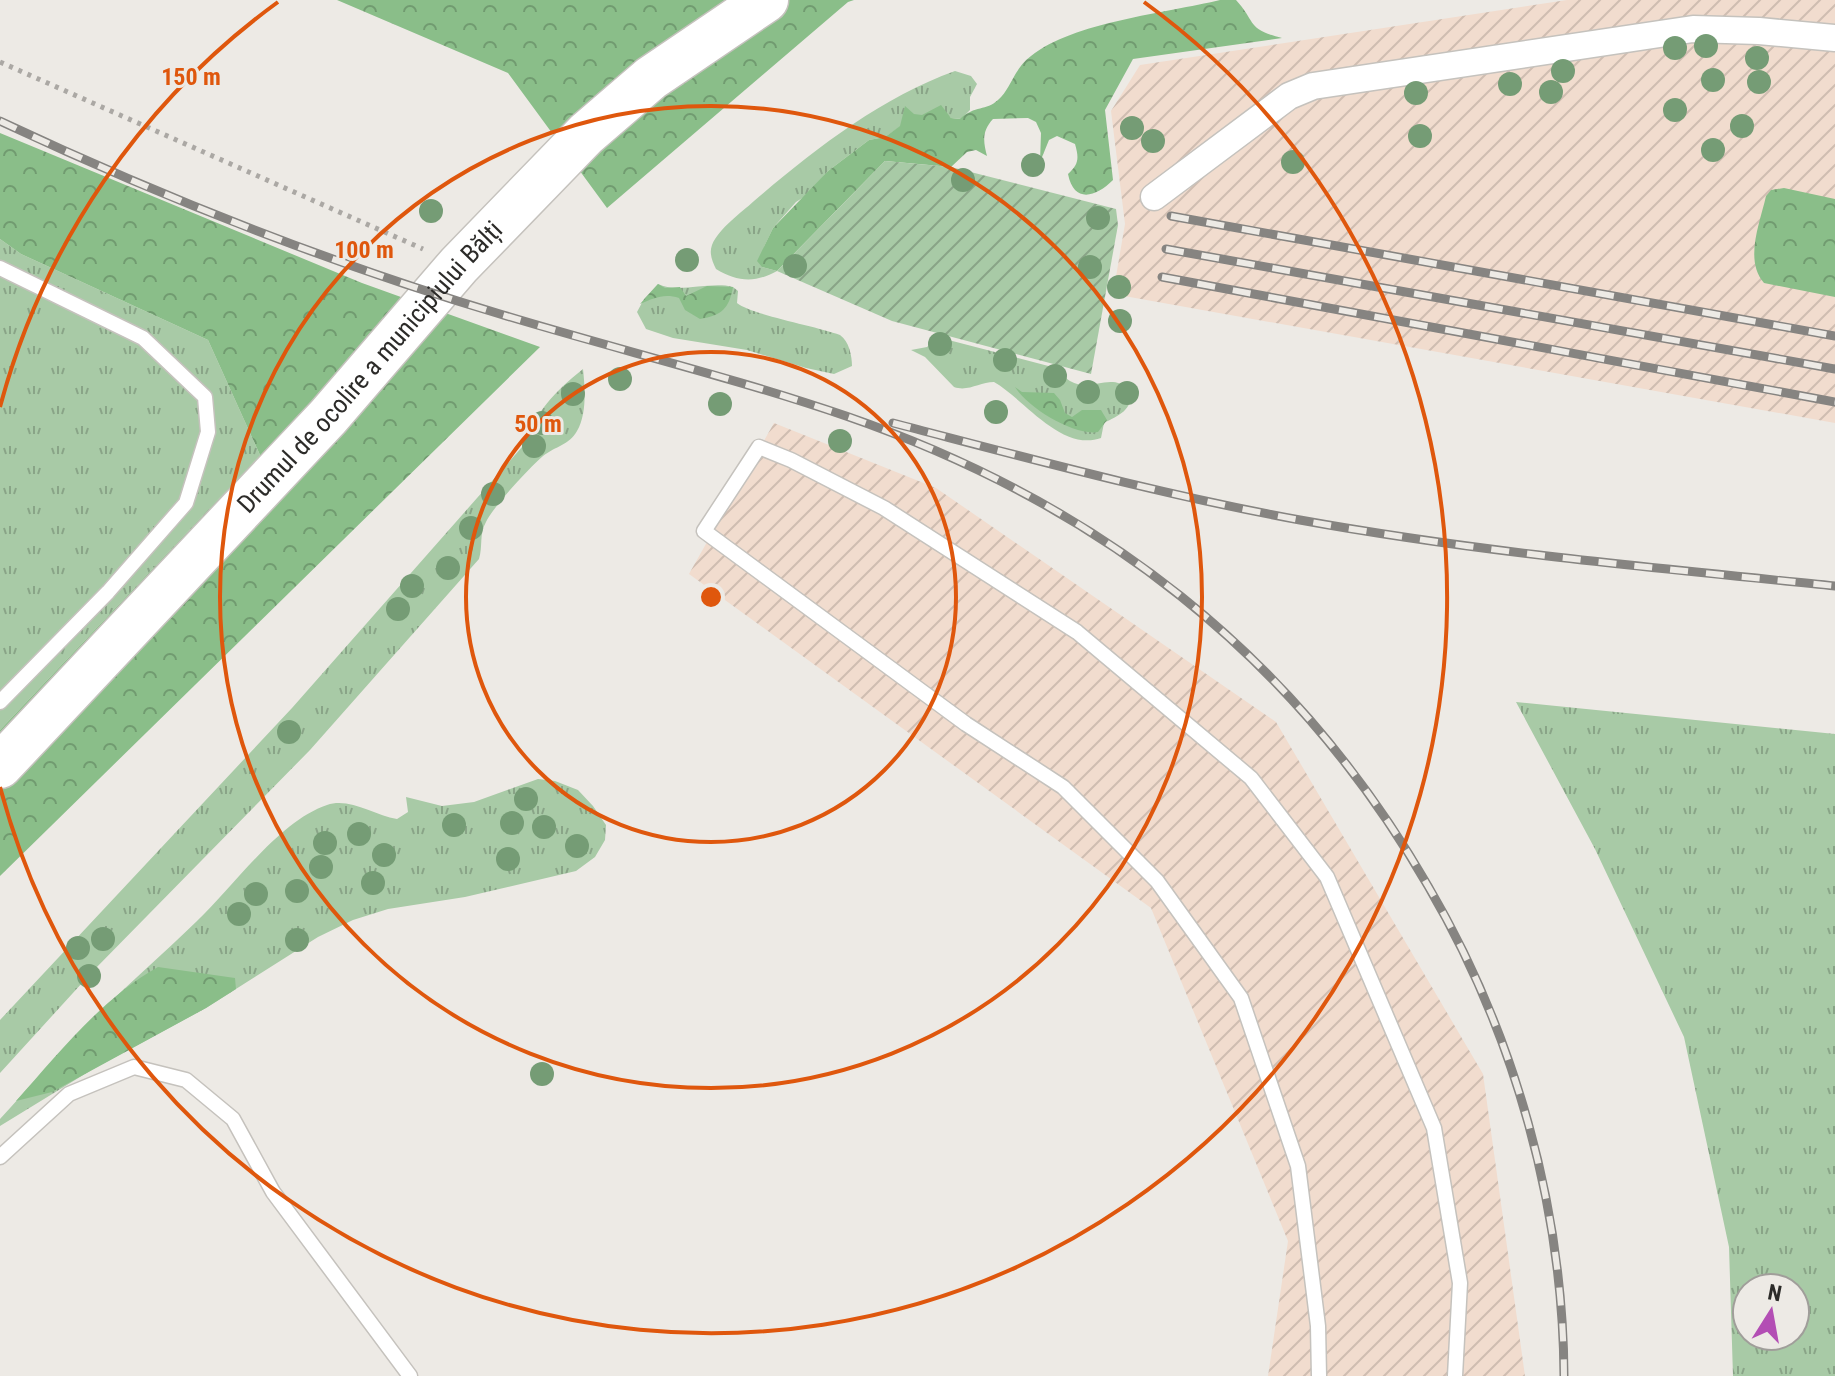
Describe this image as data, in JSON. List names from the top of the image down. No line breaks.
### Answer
{"streets":{"highway":["Drumul de ocolire a municipiului Bălți"]},"north":"top","rings":["150 m","100 m","50 m"]}
